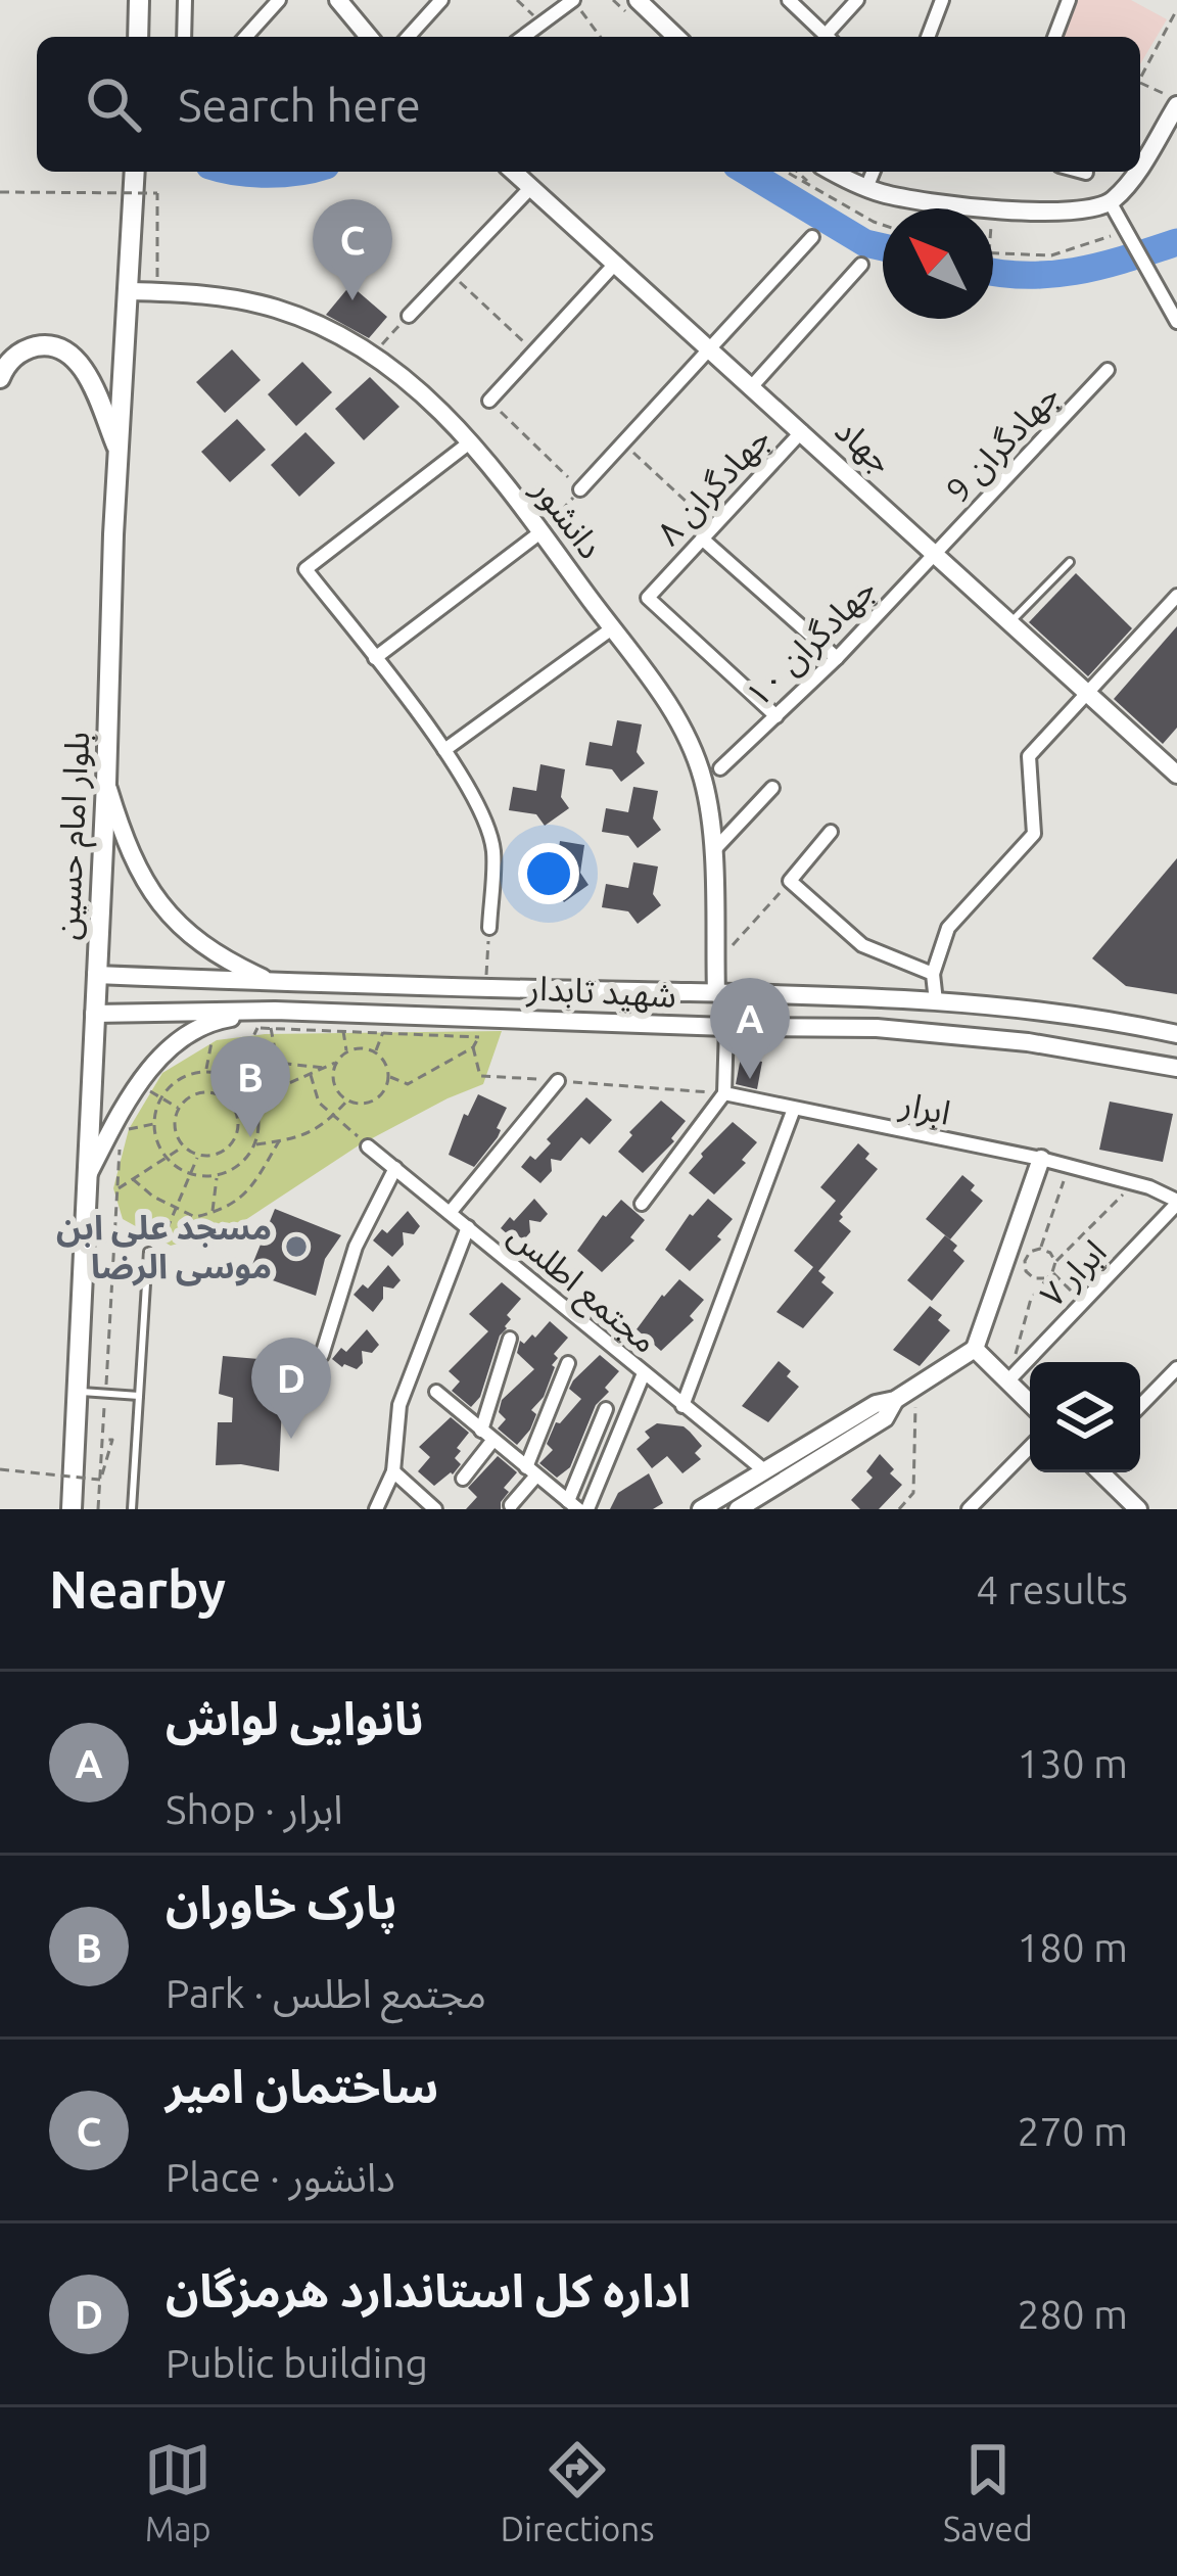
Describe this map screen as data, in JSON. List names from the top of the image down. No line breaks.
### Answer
{"streets":{"main road":["بلوار امام حسین"],"street":["جهادگران 9","جهاد","جهادگران ۸","دانشور","جهادگران ۱۰","شهید تابدار","ابرار","ابرار ۷","مجتمع اطلس"]},"crossings":[["جهادگران 9","جهاد"],["جهادگران 9","جهادگران ۱۰"],["جهاد","جهادگران ۸"],["جهاد","جهادگران ۱۰"],["جهادگران ۸","جهادگران ۱۰"],["دانشور","بلوار امام حسین"],["دانشور","شهید تابدار"],["بلوار امام حسین","شهید تابدار"],["ابرار","ابرار ۷"]],"places":["مسجد علی ابن موسی الرضا"],"north":"top left","page":{"search":"Search here","pins":["C","A","B","D"],"heading":["Nearby","4 results"],"list":[{"mark":"A","name":"نانوایی لواش","note":"Shop · ابرار","value":"130 m"},{"mark":"B","name":"پارک خاوران","note":"Park · مجتمع اطلس","value":"180 m"},{"mark":"C","name":"ساختمان امیر","note":"Place · دانشور","value":"270 m"},{"mark":"D","name":"اداره کل استاندارد هرمزگان","note":"Public building","value":"280 m"}],"nav":["Map","Directions","Saved"]}}
